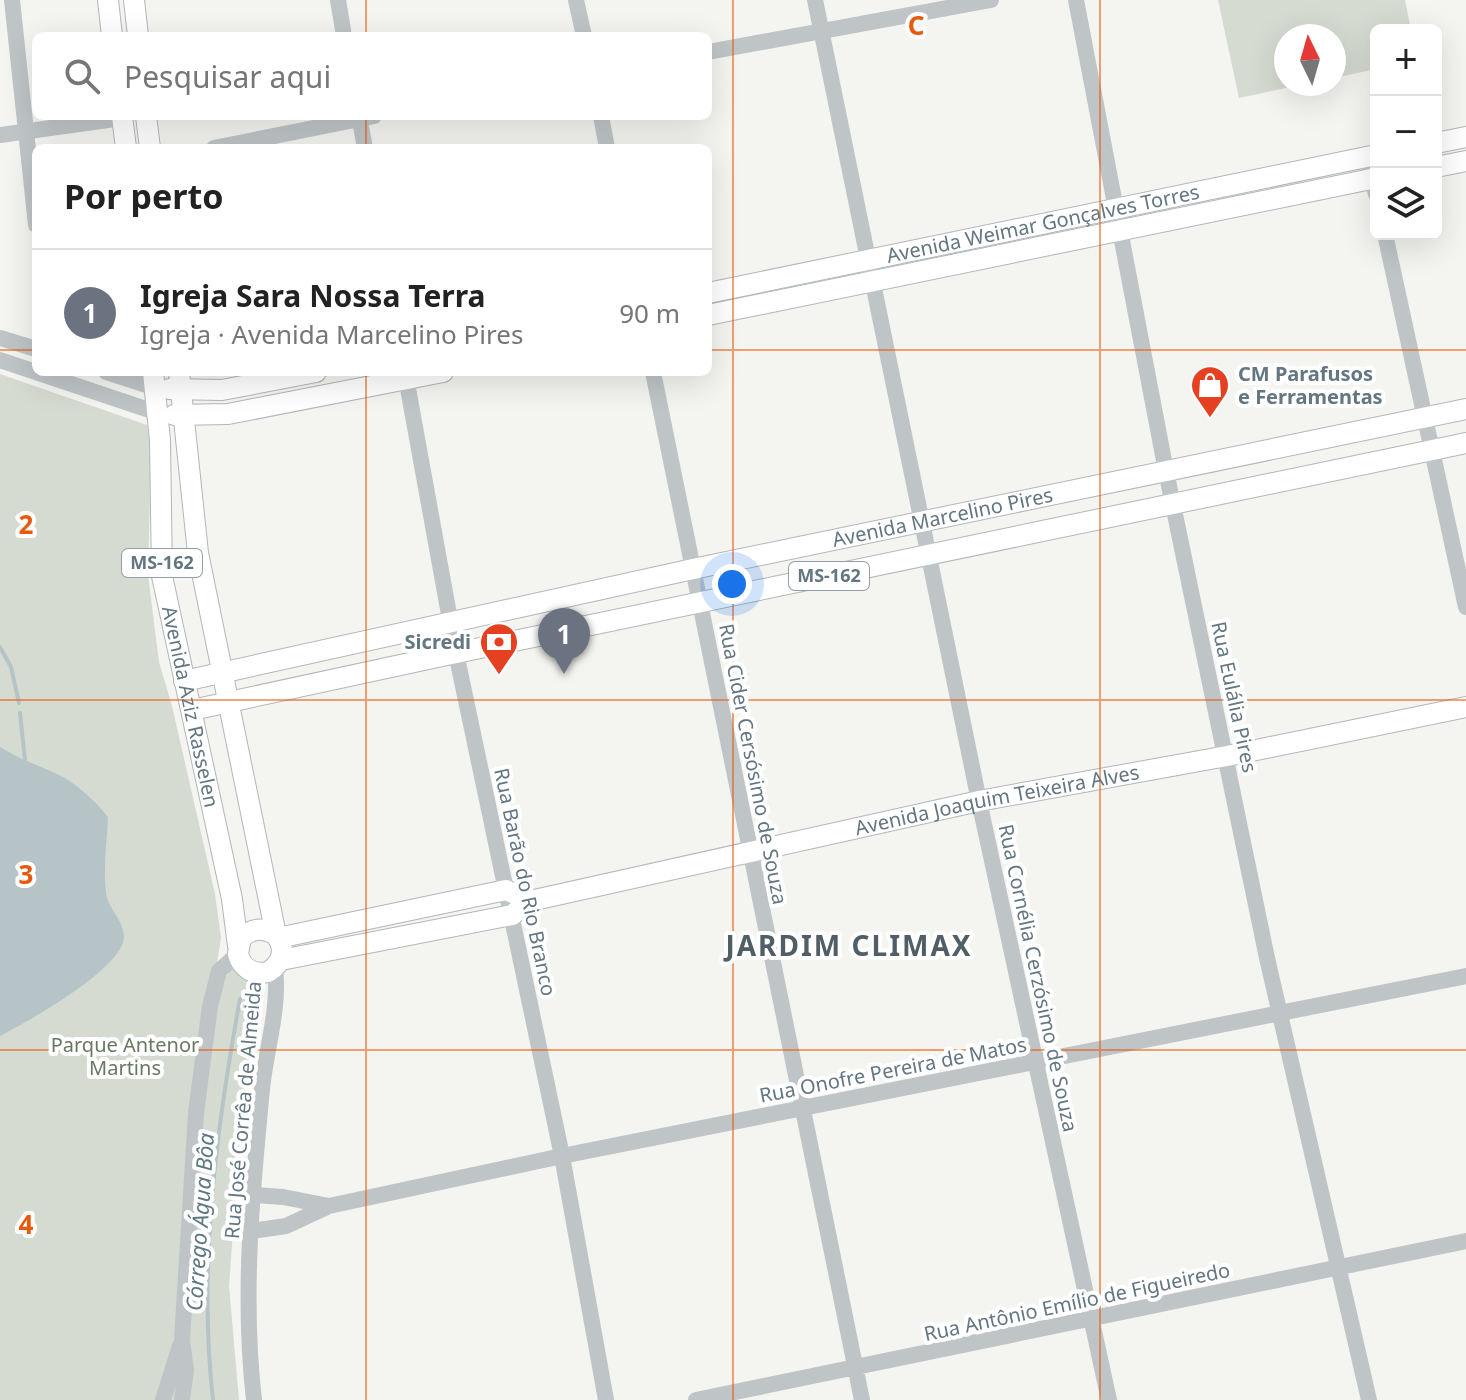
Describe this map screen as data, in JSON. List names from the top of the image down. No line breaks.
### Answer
{"streets":{"main road":["Avenida Weimar Gonçalves Torres","Avenida Marcelino Pires","MS-162","Avenida Aziz Rasselen","Avenida Joaquim Teixeira Alves"],"street":["Rua Eulália Pires","Rua Cider Cersósimo de Souza","Rua Barão do Rio Branco","Rua Cornélia Cerzósimo de Souza","Rua Onofre Pereira de Matos","Rua José Corrêa de Almeida","Rua Antônio Emílio de Figueiredo"]},"crossings":[["Avenida Weimar Gonçalves Torres","Rua Eulália Pires"],["Avenida Weimar Gonçalves Torres","Rua Cornélia Cerzósimo de Souza"],["Avenida Marcelino Pires","Rua Eulália Pires"],["Avenida Marcelino Pires","Avenida Aziz Rasselen"],["Avenida Marcelino Pires","Rua Cider Cersósimo de Souza"],["Avenida Marcelino Pires","Rua Barão do Rio Branco"],["Avenida Marcelino Pires","Rua Cornélia Cerzósimo de Souza"],["Rua Eulália Pires","Avenida Joaquim Teixeira Alves"],["Rua Eulália Pires","Rua Onofre Pereira de Matos"],["Rua Eulália Pires","Rua Antônio Emílio de Figueiredo"],["Avenida Aziz Rasselen","Rua José Corrêa de Almeida"],["Rua Cider Cersósimo de Souza","Avenida Joaquim Teixeira Alves"],["Rua Cider Cersósimo de Souza","Rua Onofre Pereira de Matos"],["Rua Cider Cersósimo de Souza","Rua Antônio Emílio de Figueiredo"],["Avenida Joaquim Teixeira Alves","Rua Barão do Rio Branco"],["Avenida Joaquim Teixeira Alves","Rua Cornélia Cerzósimo de Souza"],["Rua Barão do Rio Branco","Rua Onofre Pereira de Matos"],["Rua Cornélia Cerzósimo de Souza","Rua Onofre Pereira de Matos"],["Rua Cornélia Cerzósimo de Souza","Rua Antônio Emílio de Figueiredo"],["Rua Onofre Pereira de Matos","Rua José Corrêa de Almeida"]],"districts":["JARDIM CLIMAX"],"water":["Córrego Água Bôa"],"parks":["Parque Antenor Martins"],"places":{"shop":["CM Parafusos e Ferramentas"],"bank":["Sicredi"]},"north":"top","page":{"map_buttons":["+","−"],"search":"Pesquisar aqui","heading":"Por perto","list":[{"mark":"1","name":"Igreja Sara Nossa Terra","note":"Igreja · Avenida Marcelino Pires","value":"90 m"}],"pins":"1"},"grid":{"columns":["C"],"rows":["2","3","4"]}}
